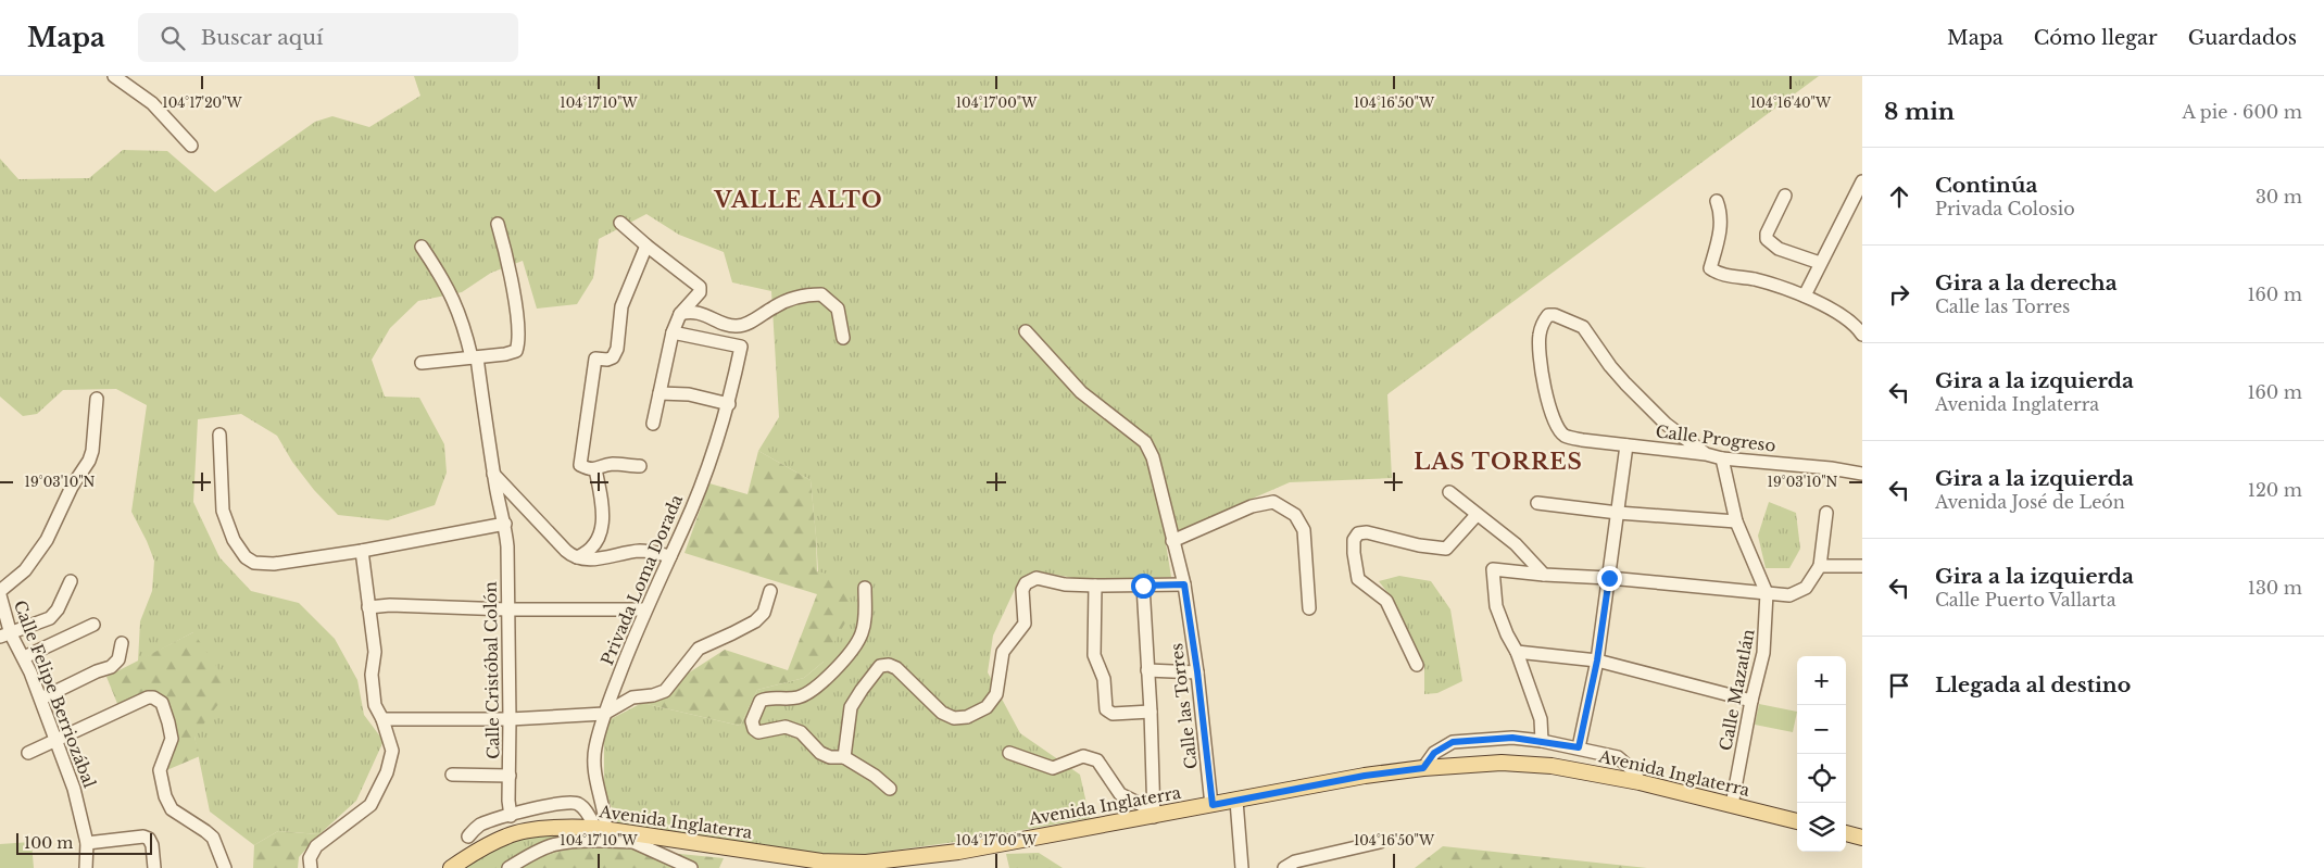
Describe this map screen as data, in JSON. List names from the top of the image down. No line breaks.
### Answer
{"streets":{"main road":["Avenida Inglaterra"],"street":["Calle Progreso","Privada Loma Dorada","Calle Cristóbal Colón","Calle Mazatlán","Calle Felipe Berriozábal","Calle las Torres"]},"crossings":[["Calle Progreso","Calle Mazatlán"],["Privada Loma Dorada","Avenida Inglaterra"],["Calle Mazatlán","Avenida Inglaterra"],["Calle las Torres","Avenida Inglaterra"]],"districts":["VALLE ALTO","LAS TORRES"],"scale_bar":"100 m","page":{"header":"Mapa","search":"Buscar aquí","nav":["Mapa","Cómo llegar","Guardados"],"heading":["8 min","A pie · 600 m"],"list":[["Continúa","Privada Colosio","30 m"],["Gira a la derecha","Calle las Torres","160 m"],["Gira a la izquierda","Avenida Inglaterra","160 m"],["Gira a la izquierda","Avenida José de León","120 m"],["Gira a la izquierda","Calle Puerto Vallarta","130 m"],"Llegada al destino"],"map_buttons":["+","−"],"scale":"100 m"},"coordinates":["104°17'20\"W","104°17'10\"W","104°17'00\"W","104°16'50\"W","104°16'40\"W","19°03'10\"N"]}
